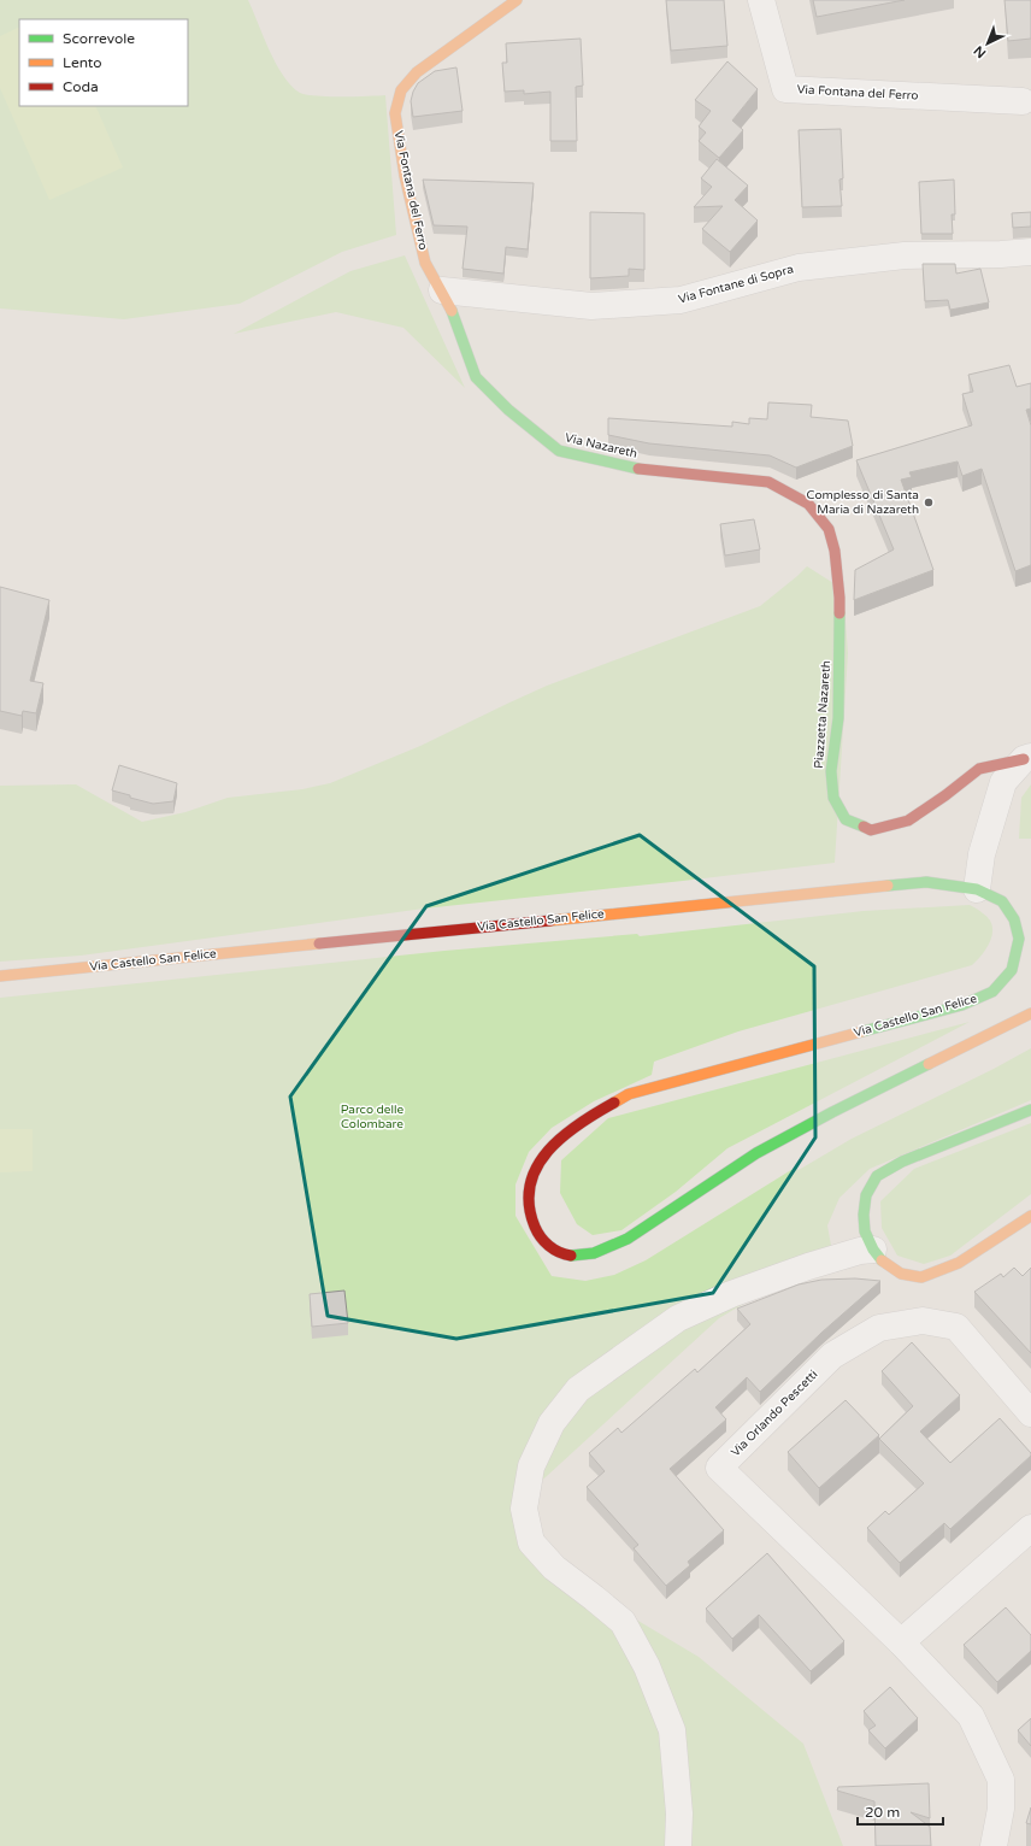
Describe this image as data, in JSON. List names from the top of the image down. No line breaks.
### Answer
{"streets":{"street":["Via Fontana del Ferro","Via Fontane di Sopra","Via Nazareth","Piazzetta Nazareth","Via Castello San Felice","Via Orlando Pescetti"]},"crossings":[["Via Fontana del Ferro","Via Fontane di Sopra"],["Via Fontana del Ferro","Via Nazareth"],["Via Fontane di Sopra","Via Nazareth"],["Via Nazareth","Piazzetta Nazareth"]],"parks":["Parco delle Colombare"],"places":["Complesso di Santa Maria di Nazareth"],"legend":["Scorrevole","Lento","Coda"],"scale_bar":"20 m","north":"bottom left"}
